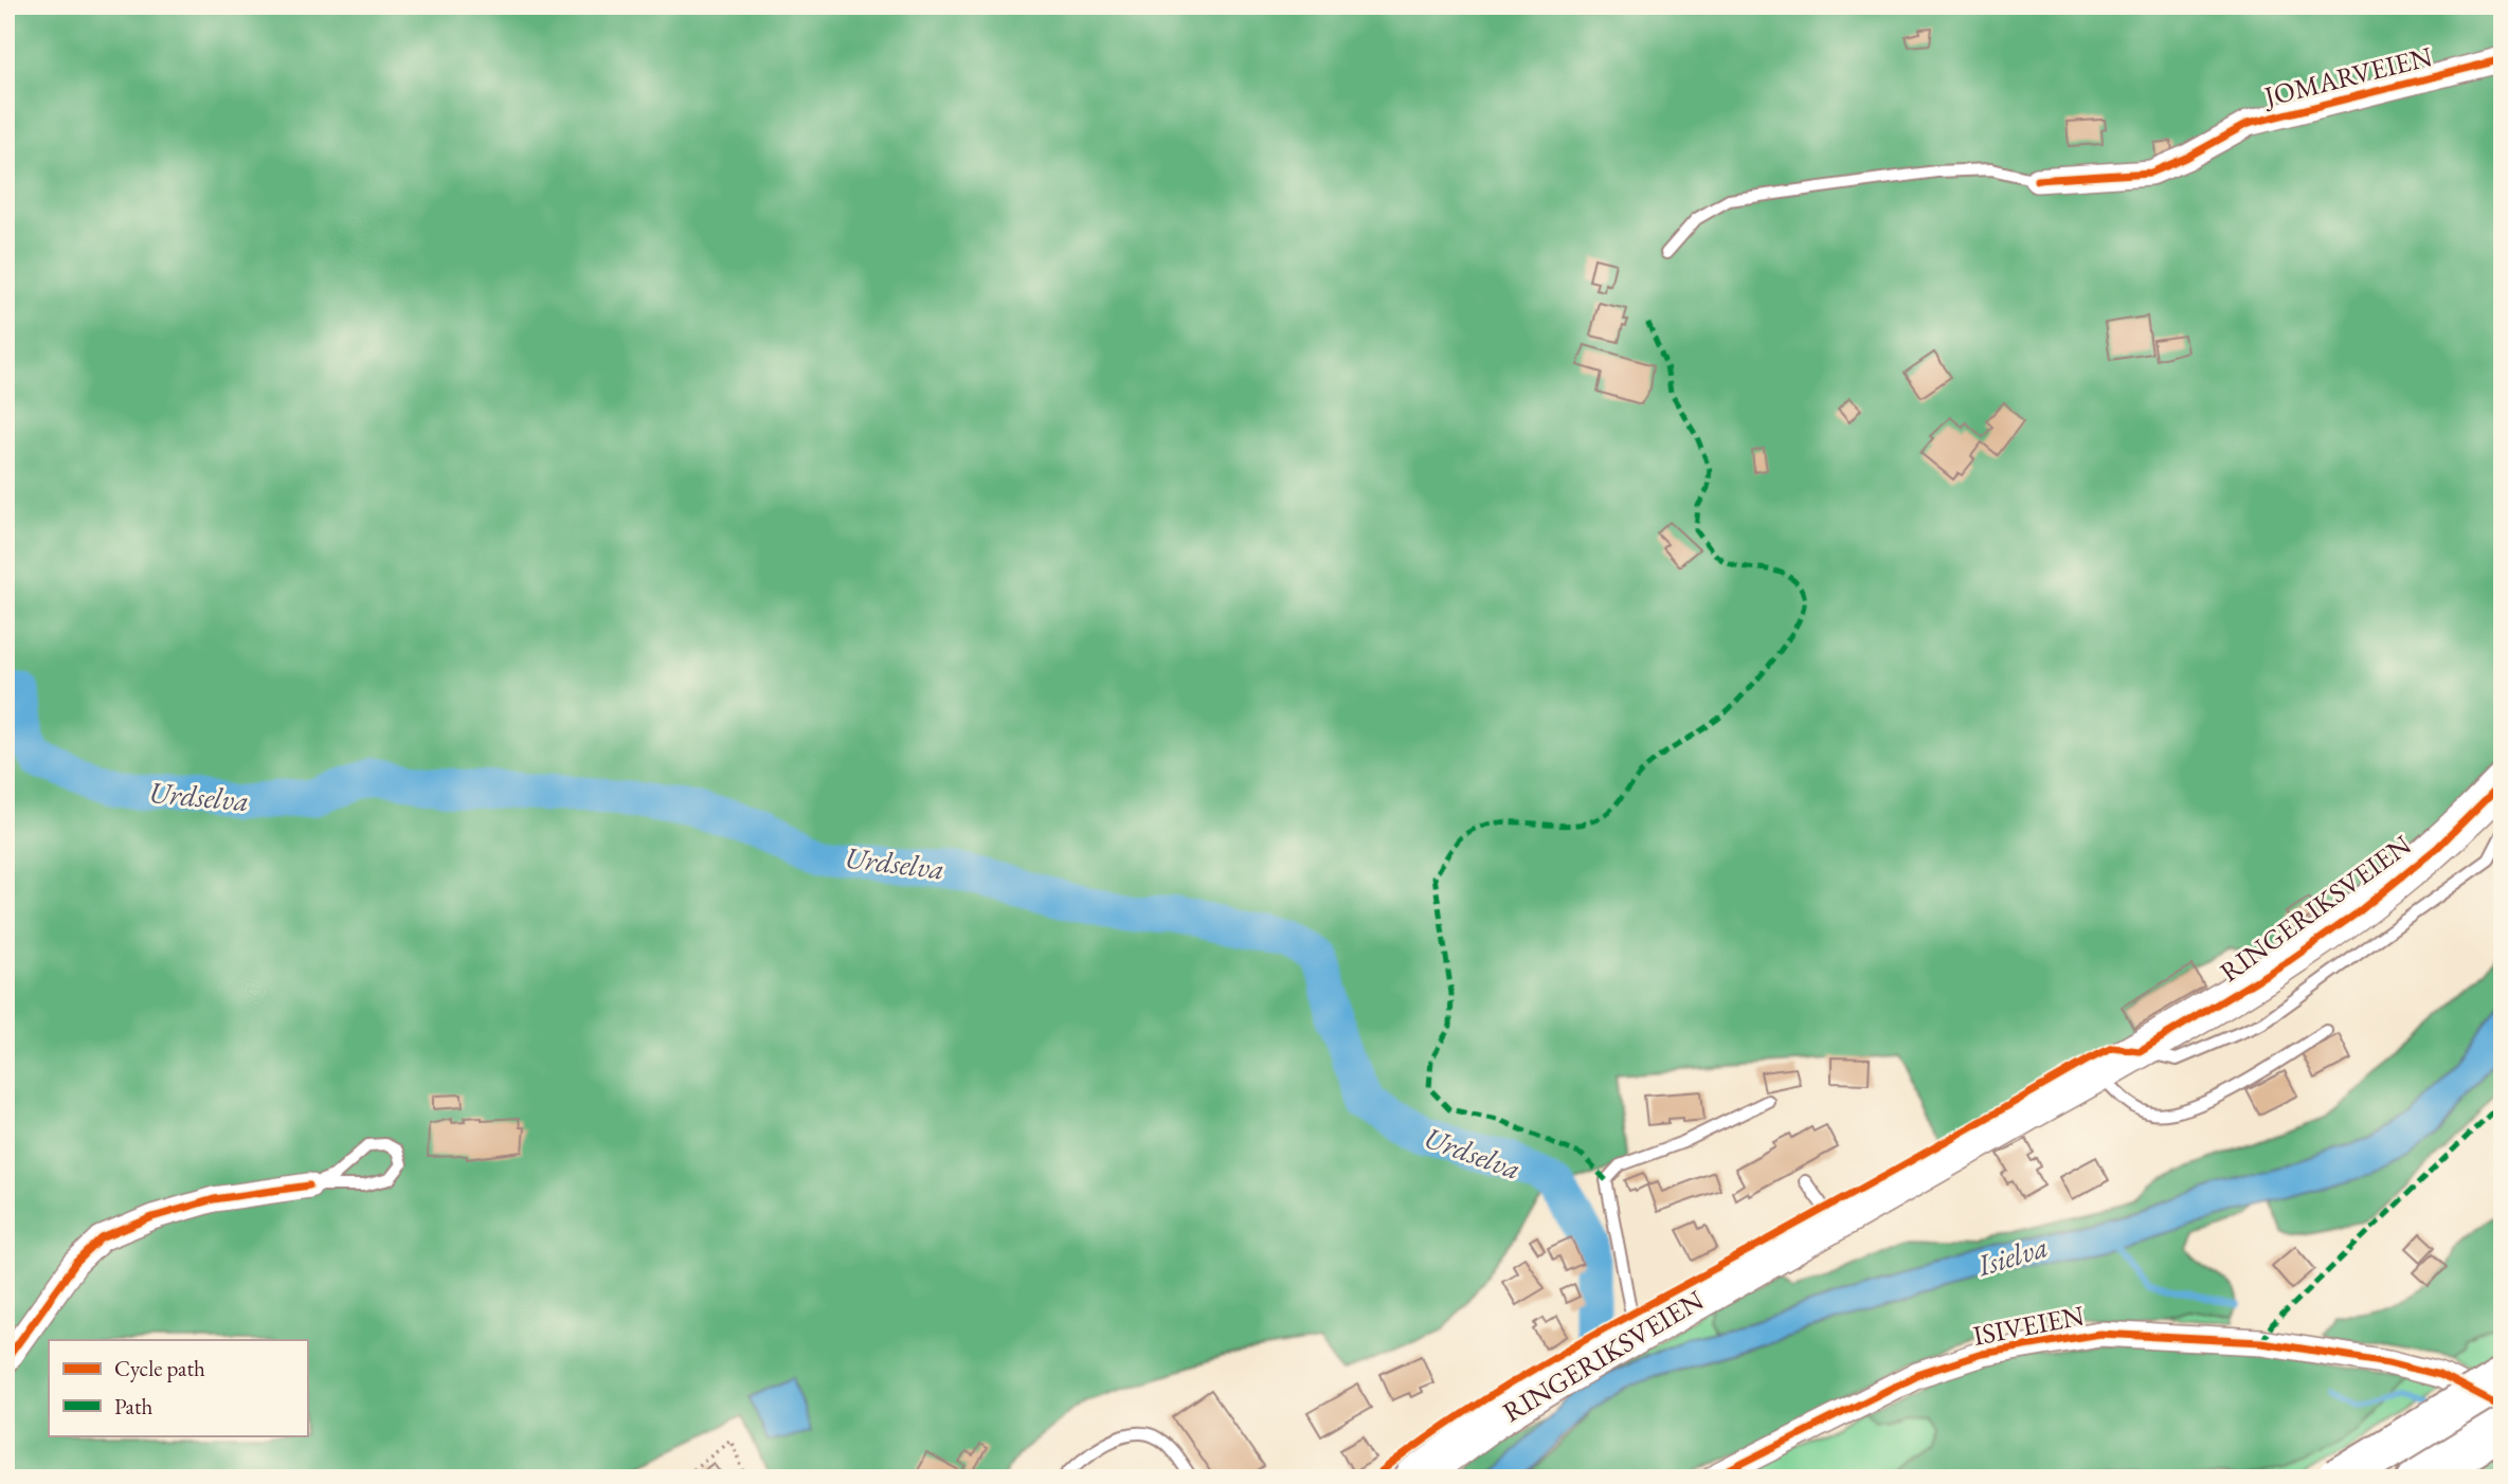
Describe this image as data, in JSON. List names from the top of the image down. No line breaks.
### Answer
{"streets":{"main road":["RINGERIKSVEIEN"],"street":["JOMARVEIEN","ISIVEIEN"]},"water":["Urdselva","Isielva"],"legend":["Cycle path","Path"]}
